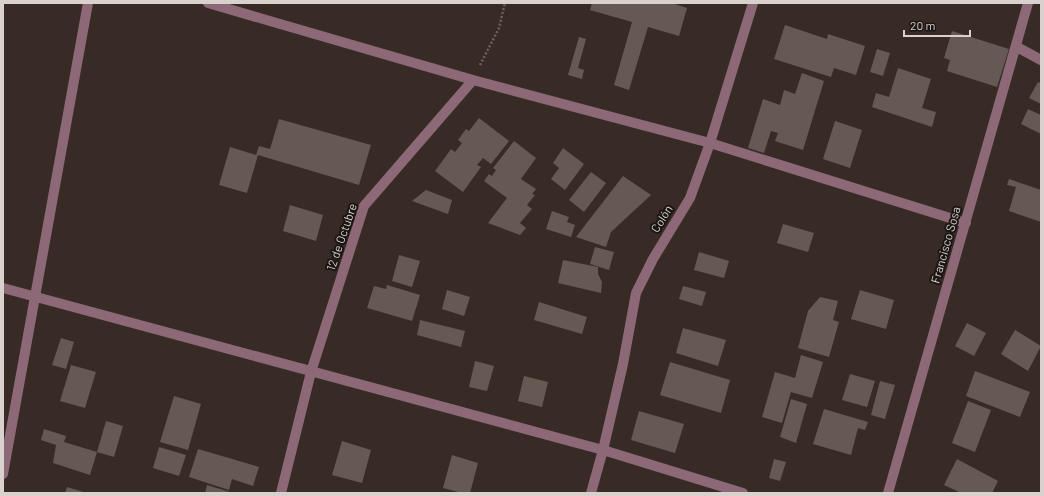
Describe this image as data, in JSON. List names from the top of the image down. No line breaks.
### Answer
{"streets":{"street":["Colón","12 de Octubre","Francisco Sosa"]},"scale_bar":"20 m"}
